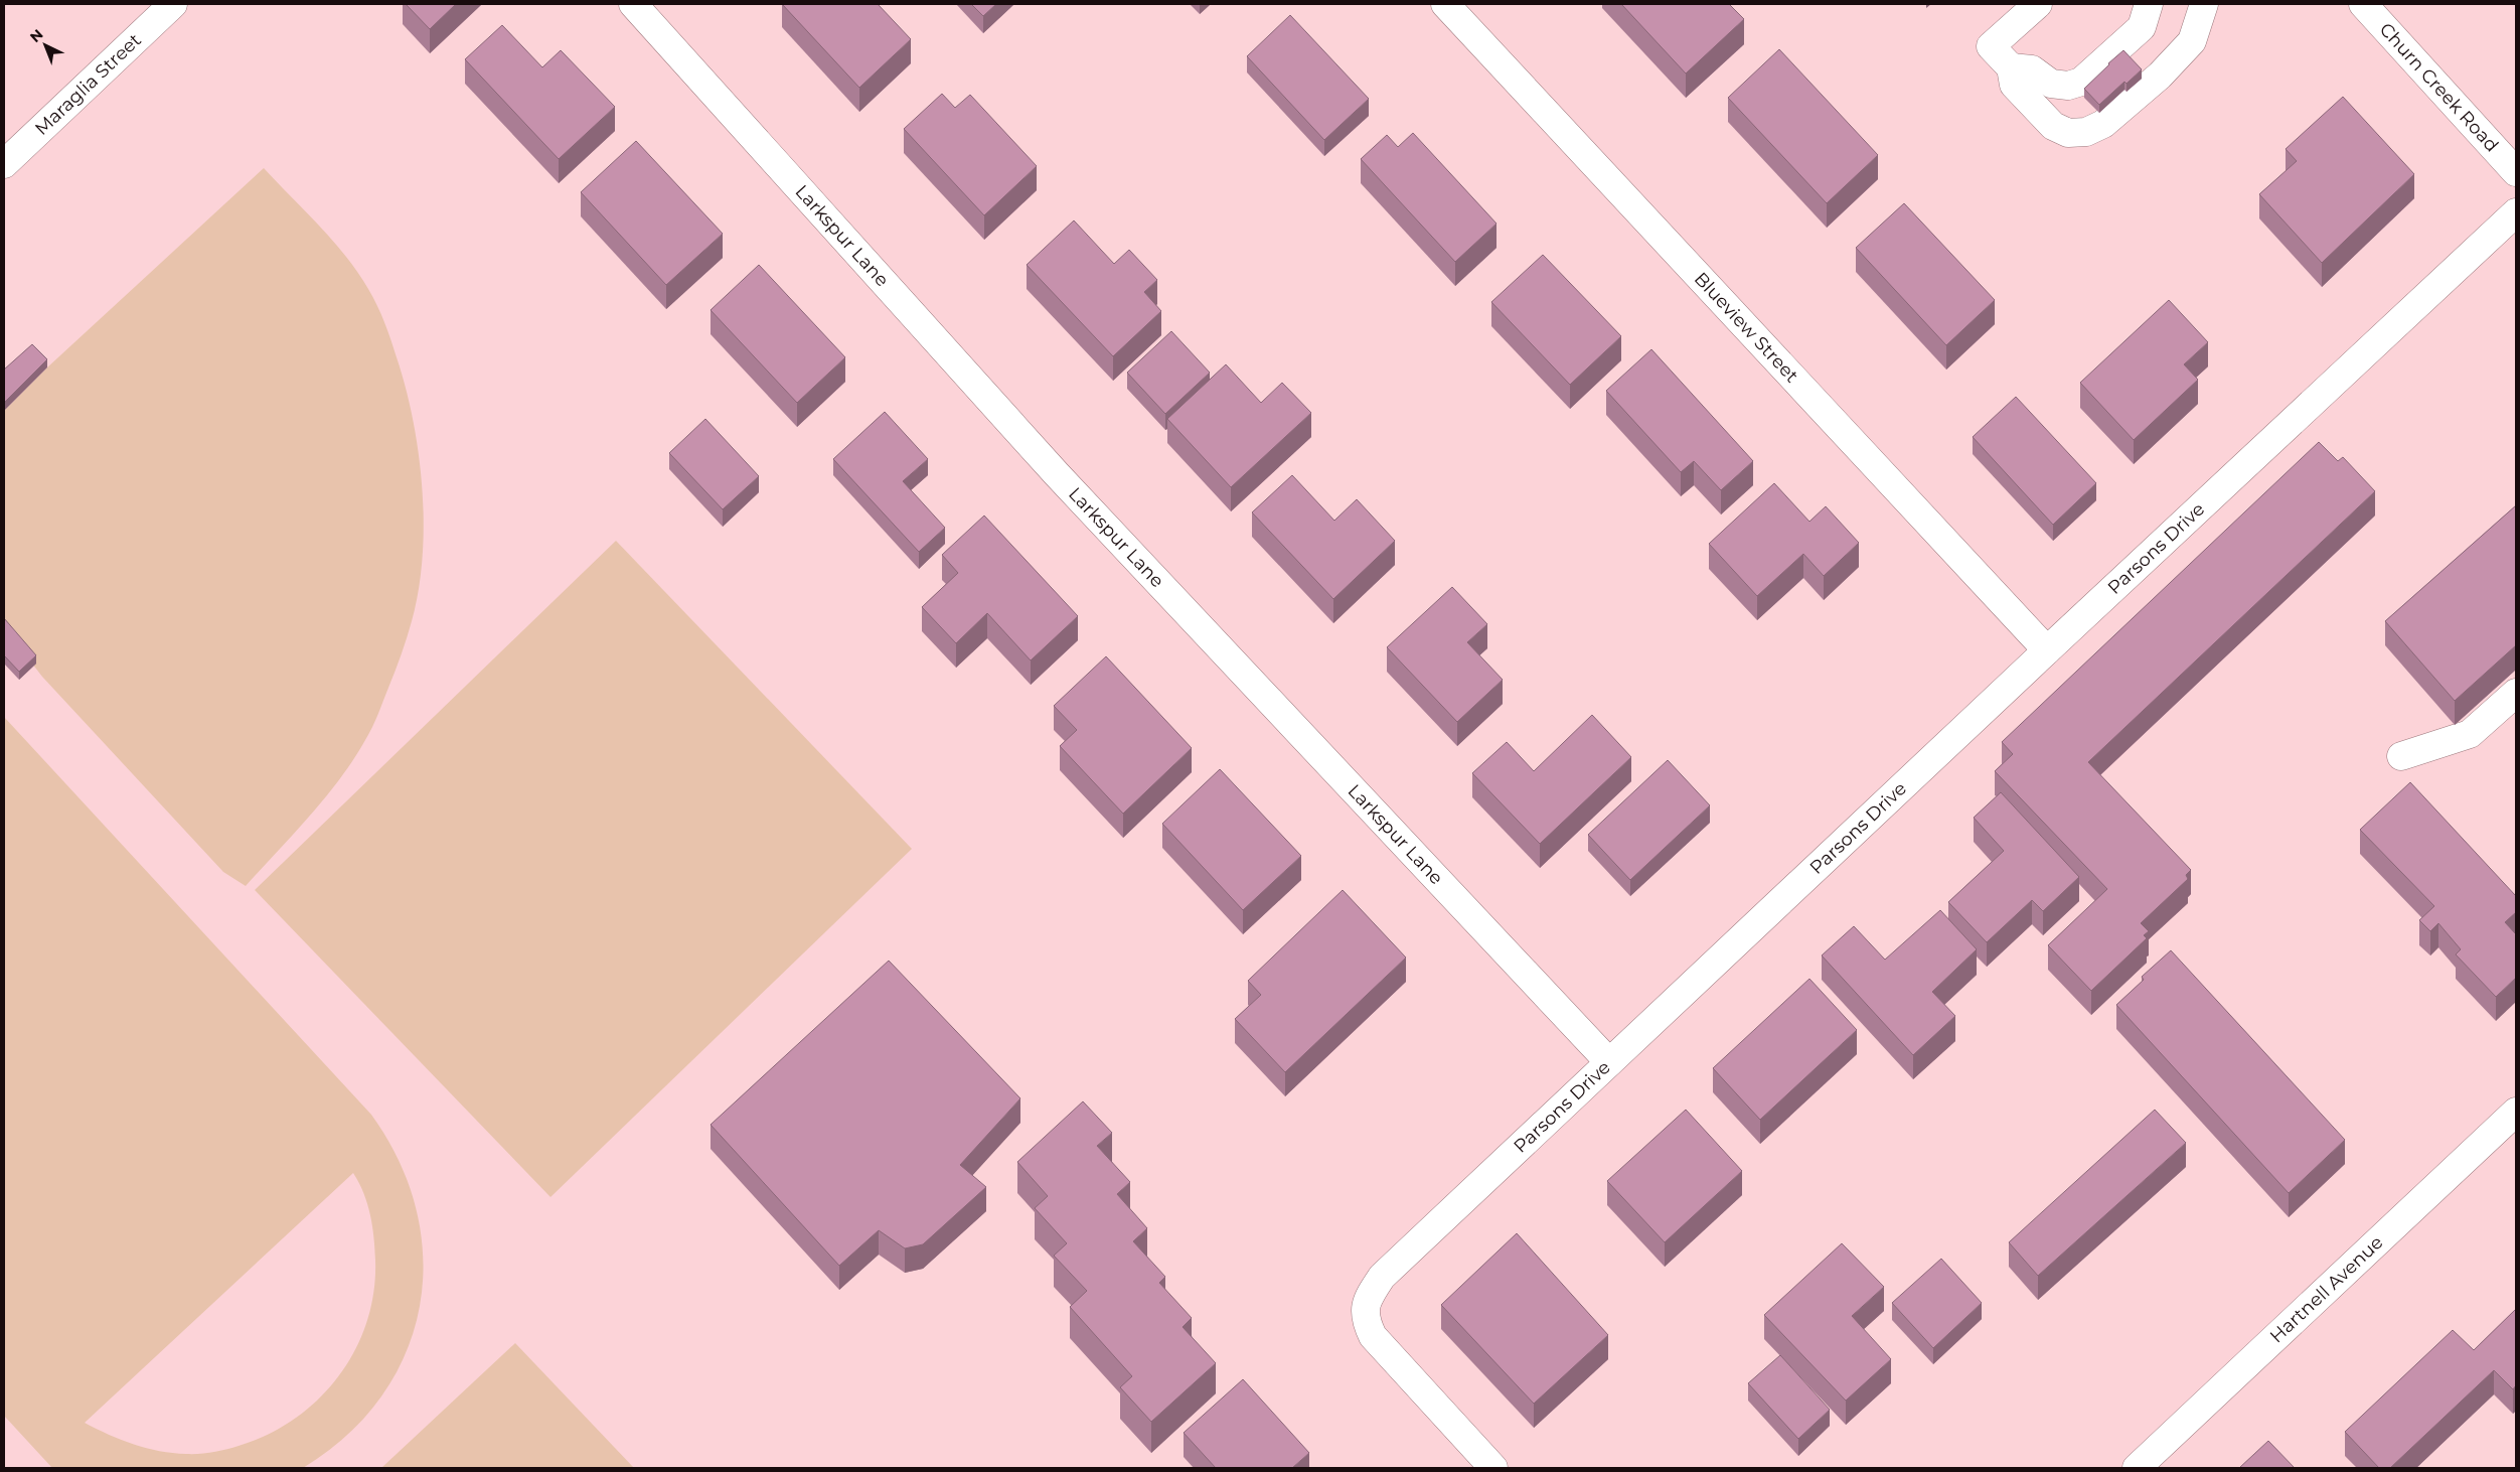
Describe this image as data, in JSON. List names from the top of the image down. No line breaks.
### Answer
{"streets":{"street":["Maraglia Street","Churn Creek Road","Larkspur Lane","Blueview Street","Parsons Drive","Hartnell Avenue"]},"crossings":[["Larkspur Lane","Parsons Drive"],["Blueview Street","Parsons Drive"]],"north":"top left"}
